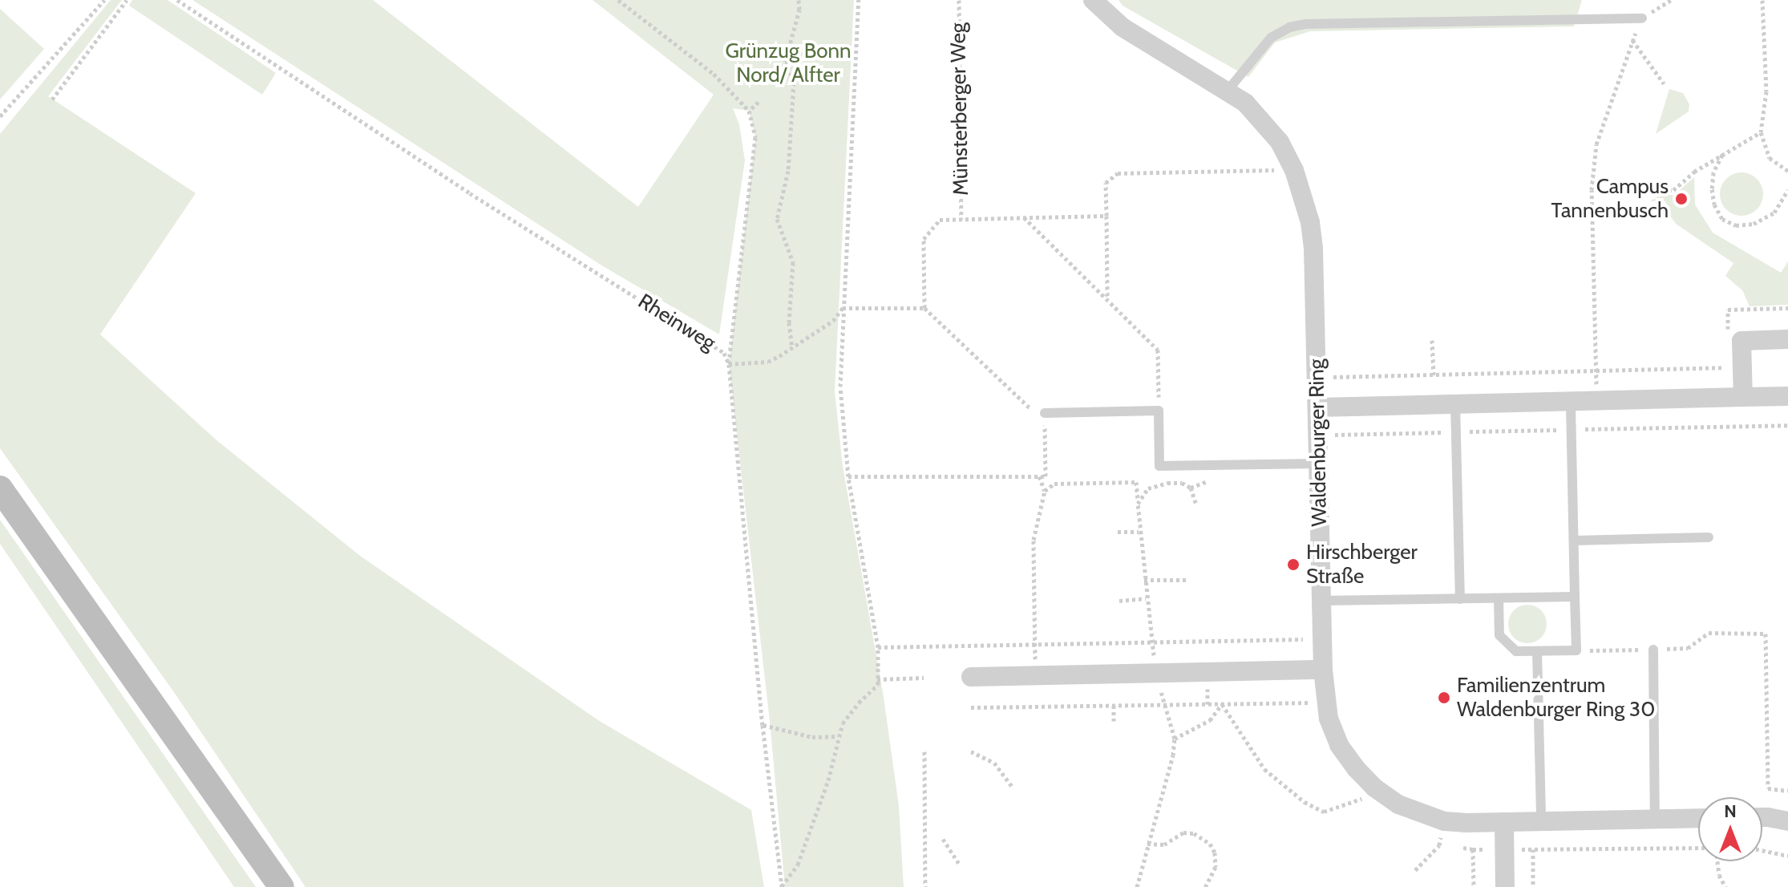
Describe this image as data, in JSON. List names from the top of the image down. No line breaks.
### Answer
{"streets":{"street":["Waldenburger Ring"],"path":["Münsterberger Weg","Rheinweg"]},"parks":["Grünzug Bonn Nord/ Alfter"],"places":["Campus Tannenbusch","Hirschberger Straße","Familienzentrum Waldenburger Ring 30"],"north":"top"}
